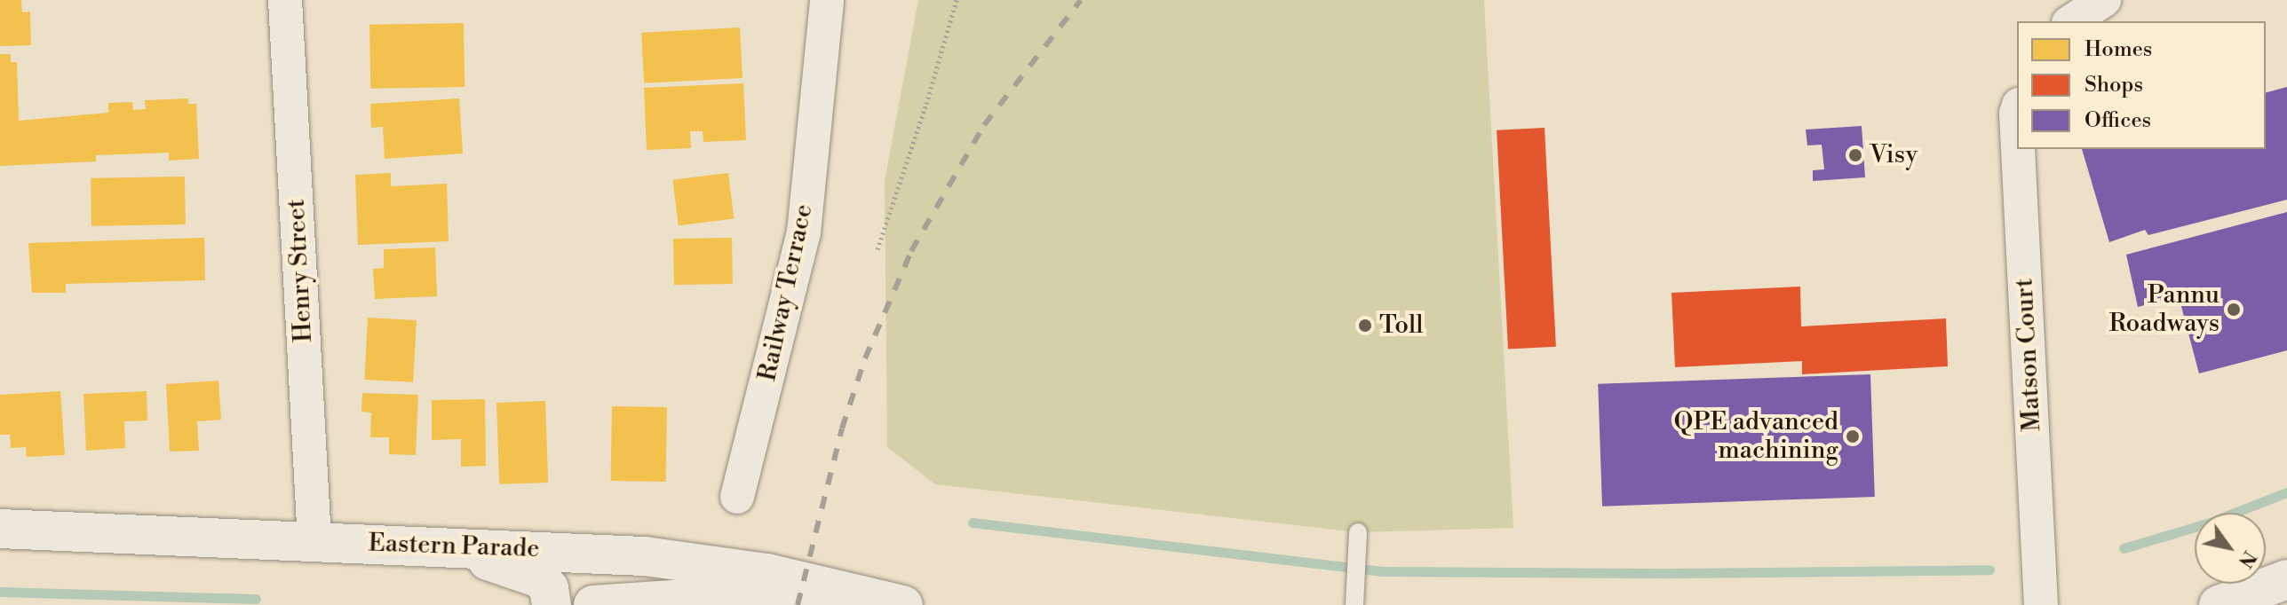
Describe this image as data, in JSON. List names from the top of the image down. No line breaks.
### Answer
{"streets":{"main road":["Eastern Parade"],"street":["Henry Street","Railway Terrace","Matson Court"]},"crossings":[["Henry Street","Eastern Parade"]],"places":["Visy","Pannu Roadways","Toll","QPE advanced machining"],"legend":["Homes","Shops","Offices"],"north":"bottom right"}
